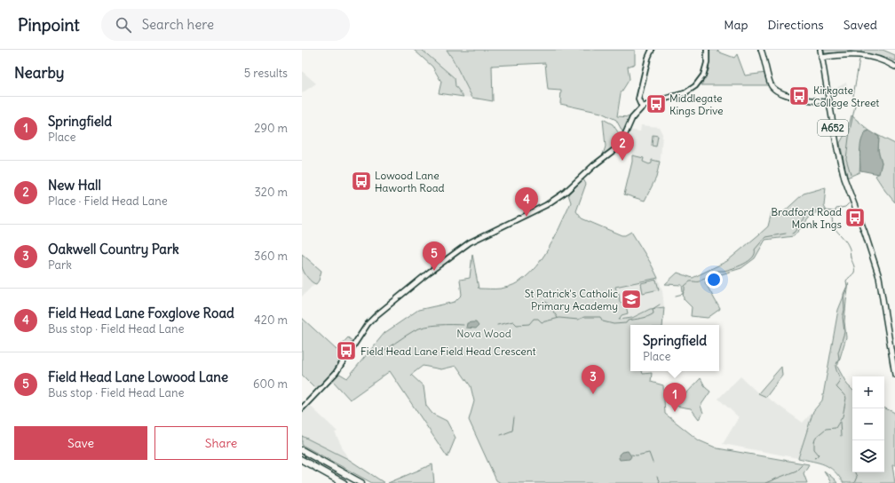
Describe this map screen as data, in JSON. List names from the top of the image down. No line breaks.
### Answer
{"streets":{"main road":["A652"]},"parks":["Nova Wood"],"places":{"bus stop":["Kirkgate College Street","Middlegate Kings Drive","Lowood Lane Haworth Road","Bradford Road Monk Ings","Field Head Lane Field Head Crescent"],"school or university":["St Patrick's Catholic Primary Academy"]},"page":{"header":"Pinpoint","search":"Search here","nav":["Map","Directions","Saved"],"heading":["Nearby","5 results"],"list":[{"mark":"1","name":"Springfield","note":"Place","value":"290 m"},{"mark":"2","name":"New Hall","note":"Place · Field Head Lane","value":"320 m"},{"mark":"3","name":"Oakwell Country Park","note":"Park","value":"360 m"},{"mark":"4","name":"Field Head Lane Foxglove Road","note":"Bus stop · Field Head Lane","value":"420 m"},{"mark":"5","name":"Field Head Lane Lowood Lane","note":"Bus stop · Field Head Lane","value":"600 m"}],"pins":["2","4","5","3","1"],"popup":["Springfield","Place"],"map_buttons":["+","−"],"buttons":["Save","Share"]}}
